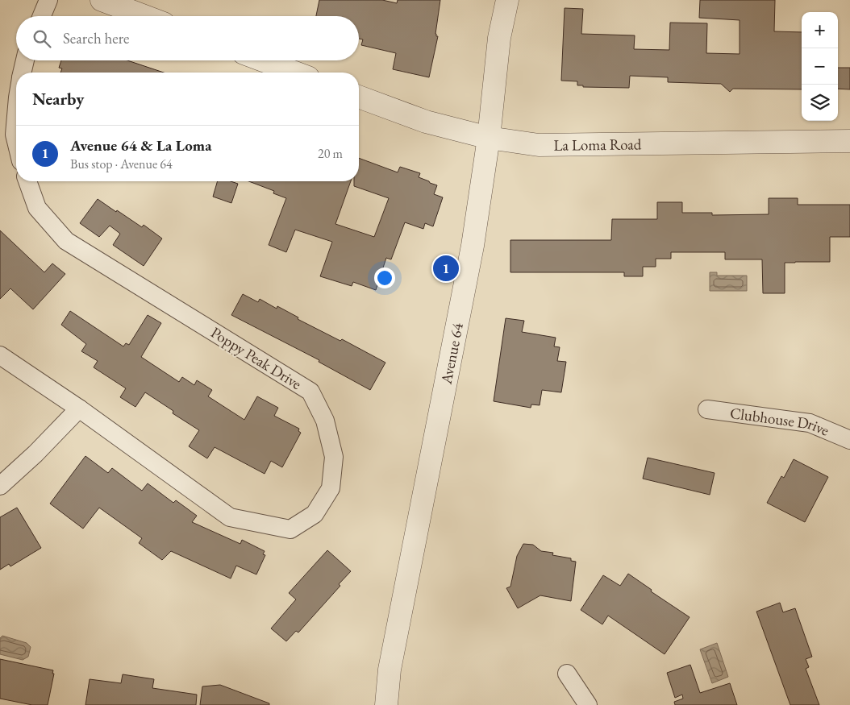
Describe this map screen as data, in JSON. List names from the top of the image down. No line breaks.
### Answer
{"streets":{"street":["La Loma Road","Avenue 64","Poppy Peak Drive","Clubhouse Drive"]},"crossings":[["La Loma Road","Avenue 64"]],"page":{"map_buttons":["+","−"],"search":"Search here","heading":"Nearby","list":[{"mark":"1","name":"Avenue 64 & La Loma","note":"Bus stop · Avenue 64","value":"20 m"}],"pins":"1"}}
